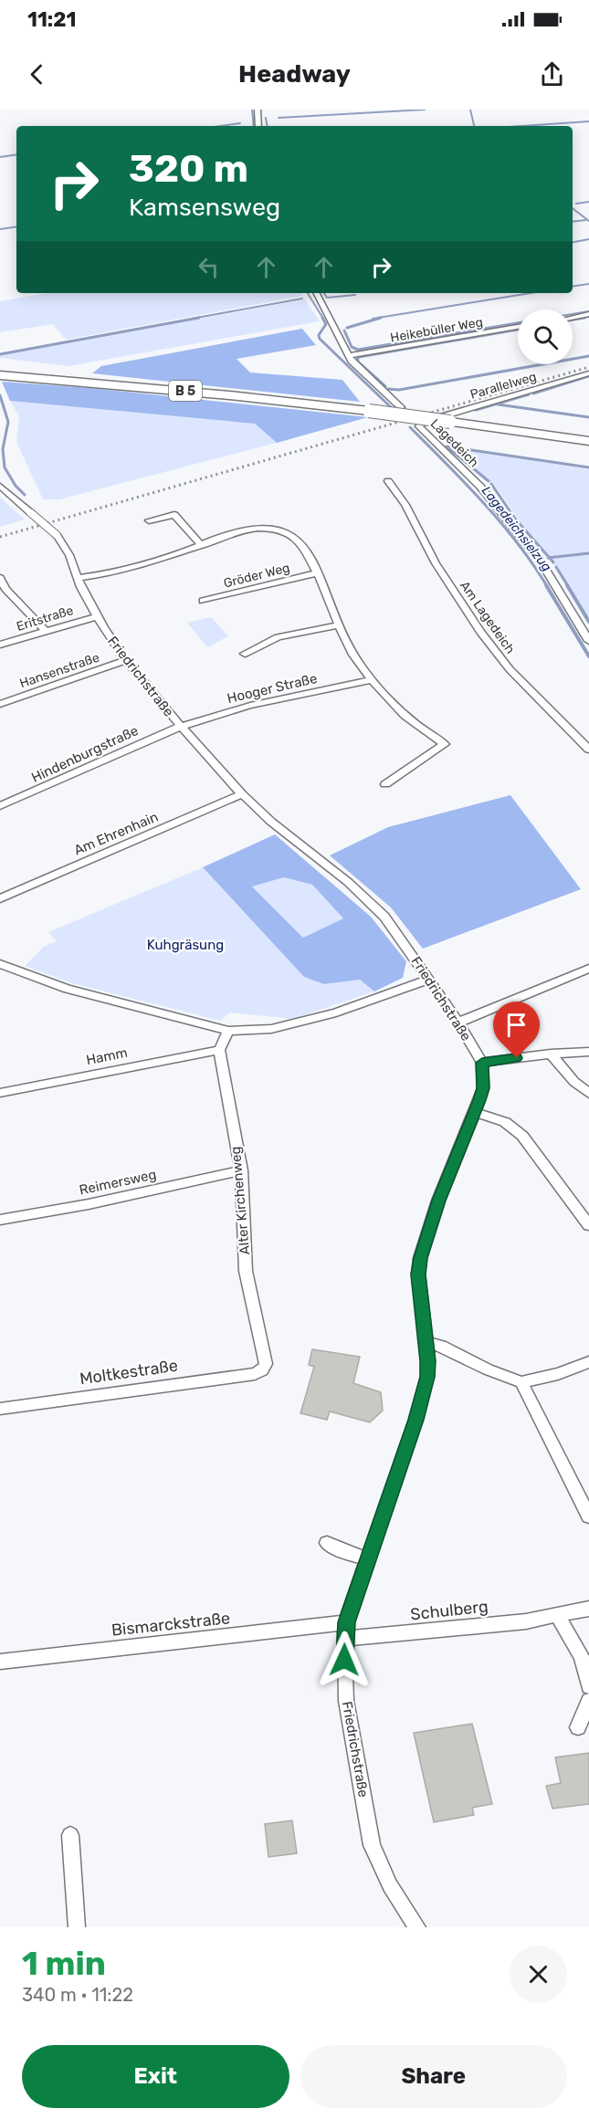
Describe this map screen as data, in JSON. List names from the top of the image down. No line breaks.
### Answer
{"streets":{"highway":["B 5"],"street":["Heikebüller Weg","Parallelweg","Lagedeich","Gröder Weg","Am Lagedeich","Eritstraße","Hansenstraße","Friedrichstraße","Hooger Straße","Hindenburgstraße","Am Ehrenhain","Hamm","Reimersweg","Alter Kirchenweg","Moltkestraße","Schulberg","Bismarckstraße"]},"crossings":[["Parallelweg","Lagedeich"],["Eritstraße","Friedrichstraße"],["Hansenstraße","Friedrichstraße"],["Friedrichstraße","Hooger Straße"],["Friedrichstraße","Hindenburgstraße"],["Friedrichstraße","Am Ehrenhain"],["Friedrichstraße","Schulberg"],["Friedrichstraße","Bismarckstraße"],["Hooger Straße","Hindenburgstraße"],["Hamm","Alter Kirchenweg"],["Reimersweg","Alter Kirchenweg"],["Alter Kirchenweg","Moltkestraße"]],"water":["Lagedeichsielzug"],"parks":["Kuhgräsung"],"page":{"status":"11:21","header":"Headway","turn":["320 m","Kamsensweg"],"heading":["1 min","340 m · 11:22"],"buttons":["Exit","Share"]}}
